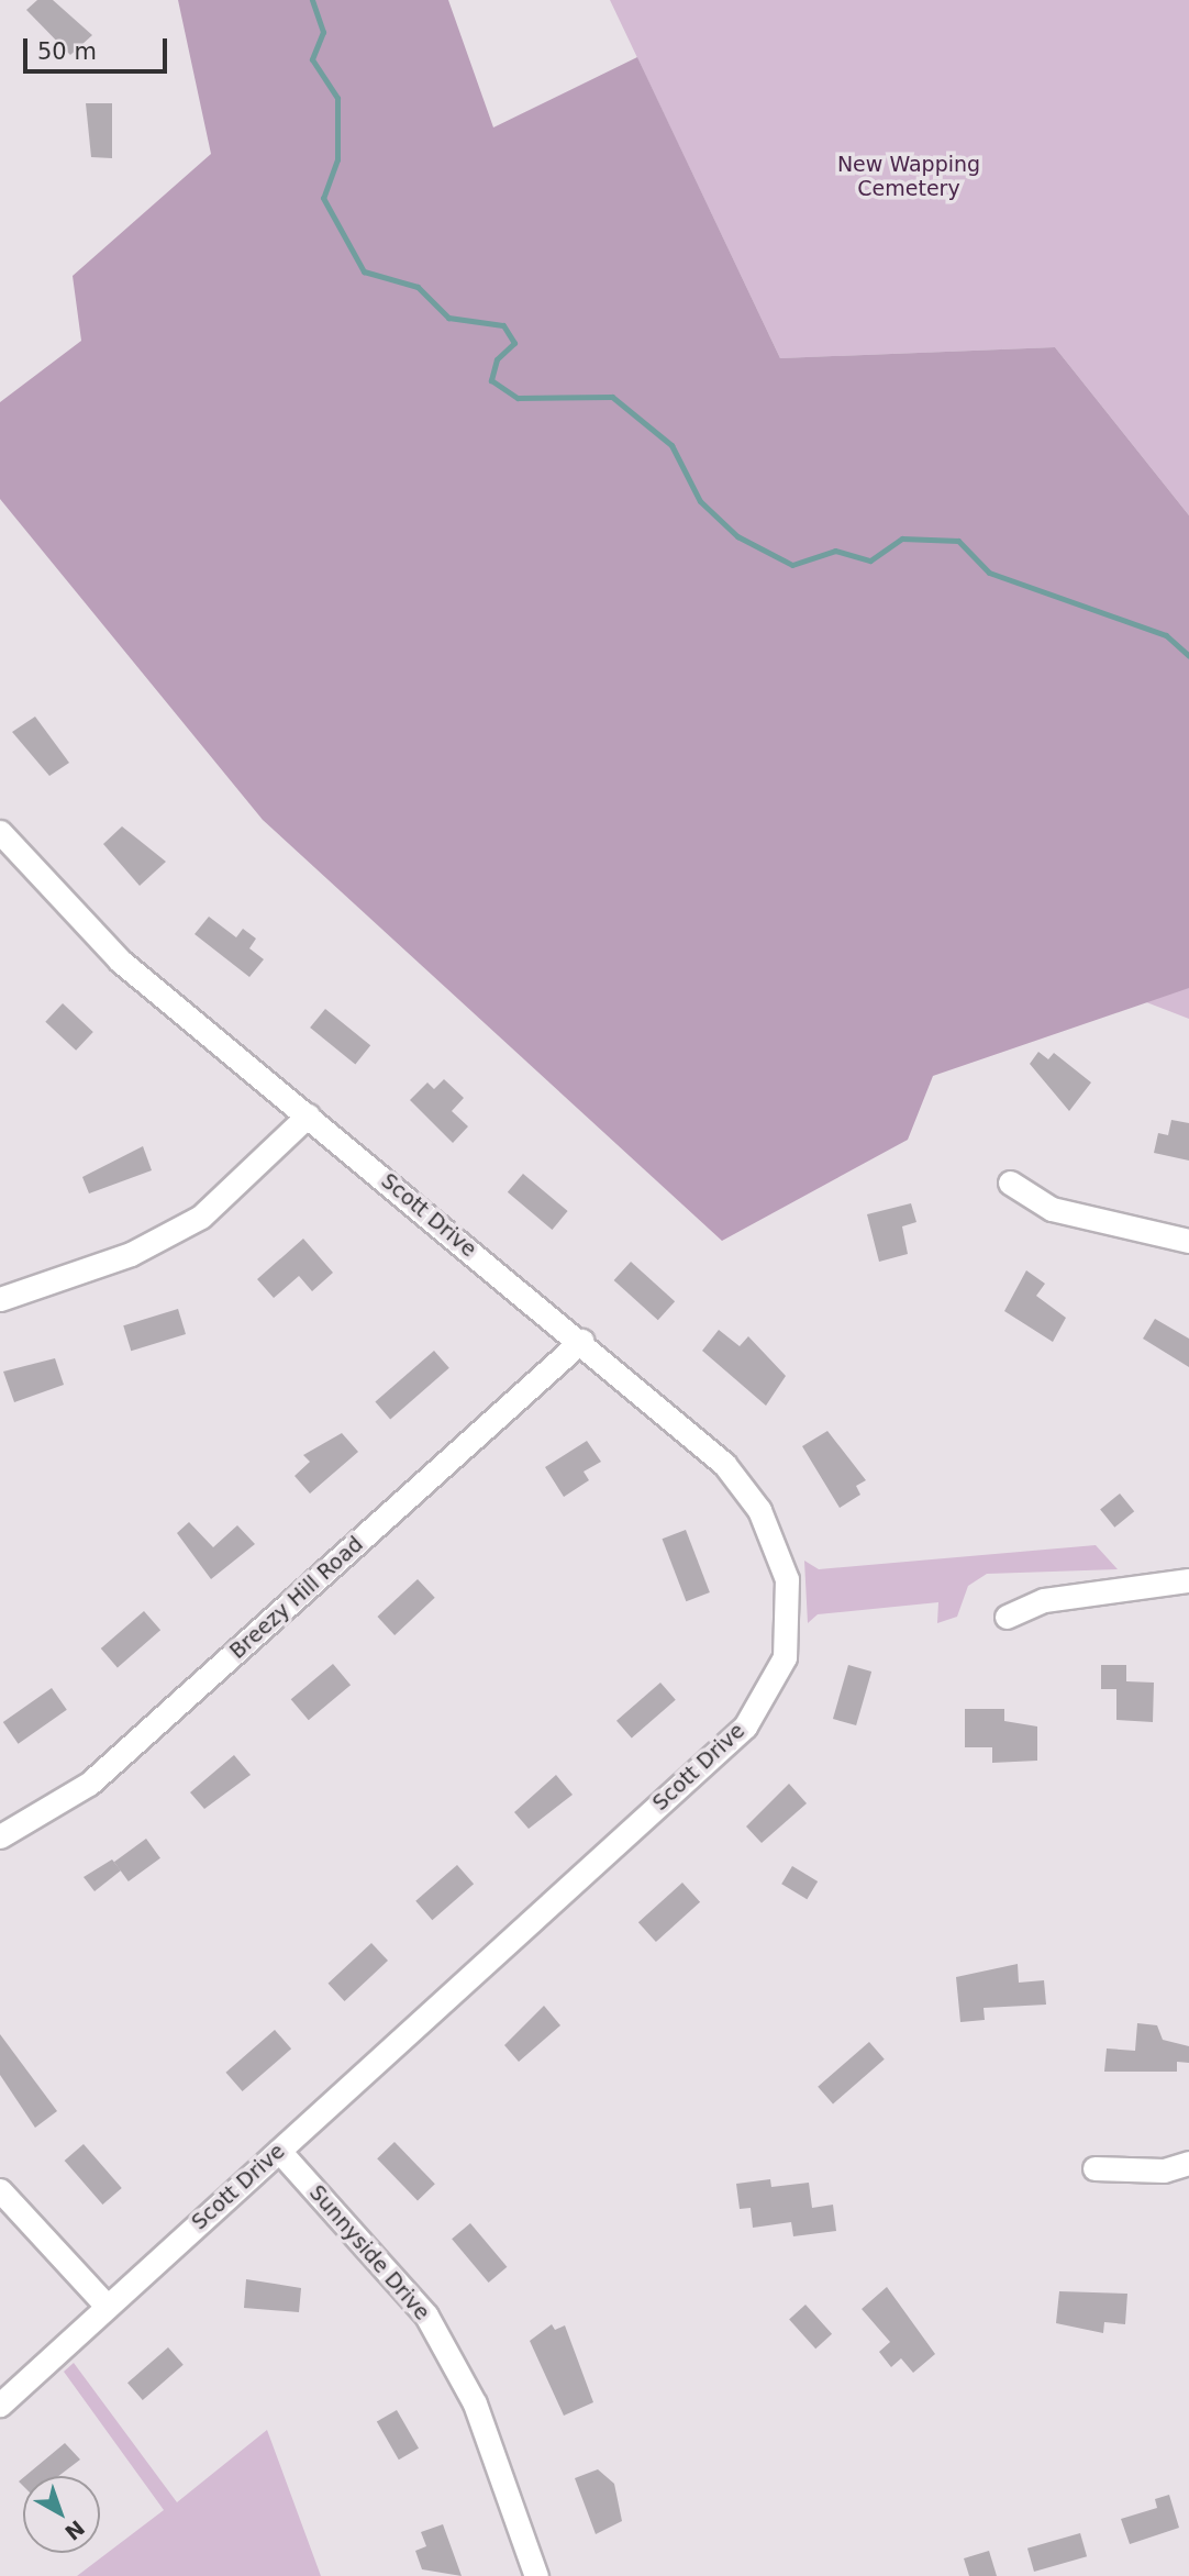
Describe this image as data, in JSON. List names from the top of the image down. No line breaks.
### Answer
{"streets":{"street":["Scott Drive","Breezy Hill Road","Sunnyside Drive"]},"crossings":[["Scott Drive","Breezy Hill Road"],["Scott Drive","Sunnyside Drive"]],"parks":["New Wapping Cemetery"],"scale_bar":"50 m","north":"bottom right"}
